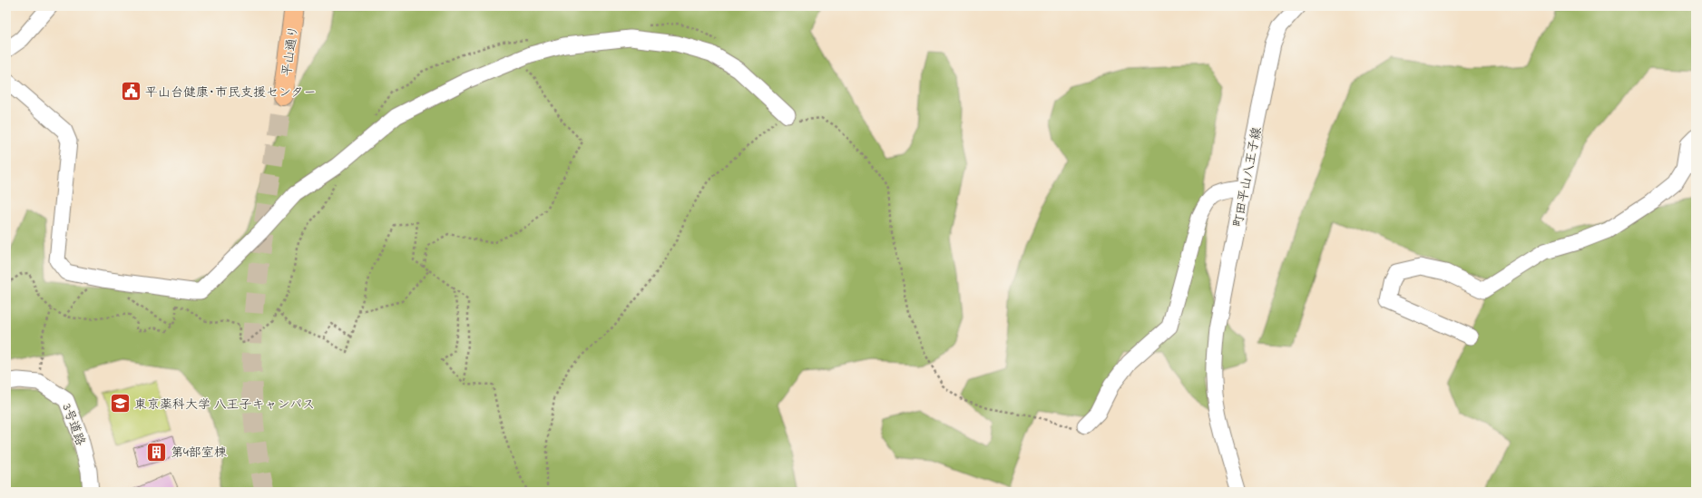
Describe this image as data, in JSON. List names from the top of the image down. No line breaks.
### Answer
{"streets":{"main road":["平山通り"],"street":["町田平山八王子線","3号道路"]},"places":{"public building":["平山台健康･市民支援センター"],"school or university":["東京薬科大学 八王子キャンパス"],"building":["第4部室棟"]}}
